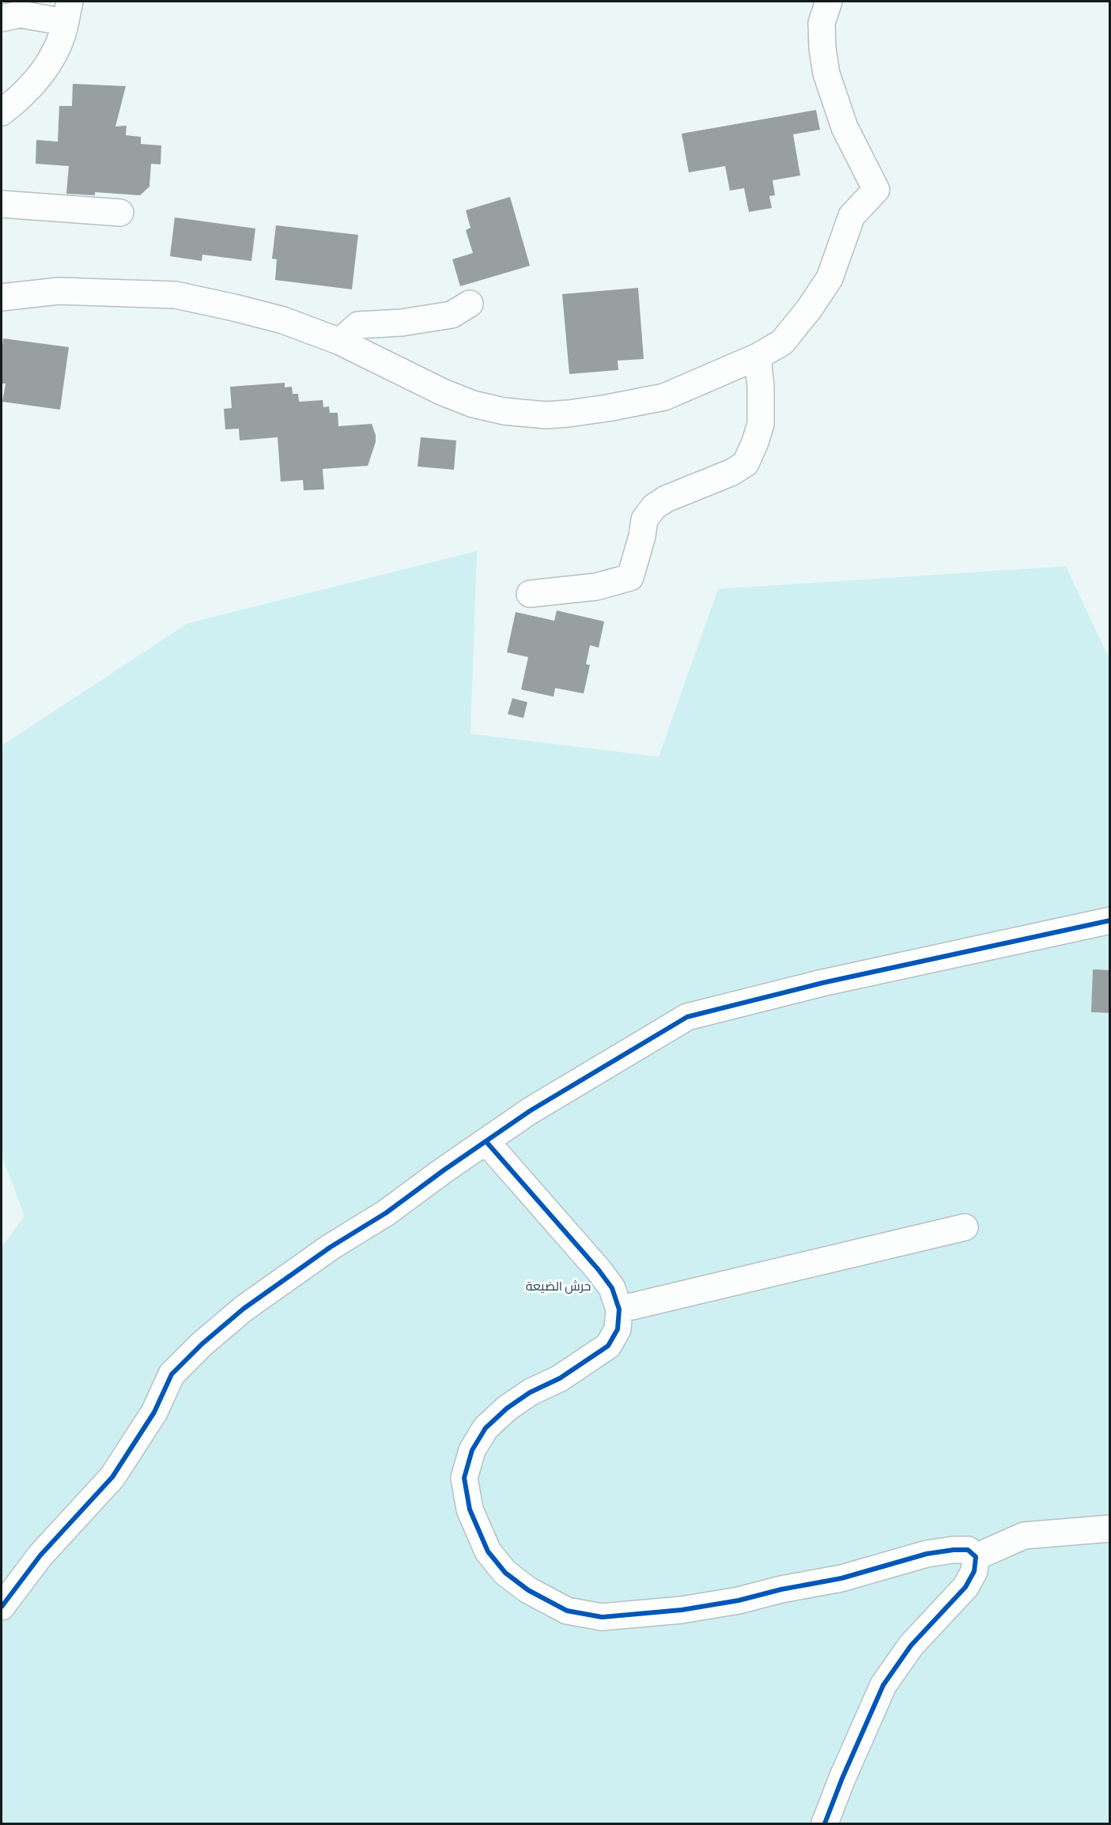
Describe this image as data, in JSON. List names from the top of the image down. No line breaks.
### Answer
{"parks":["حرش الضيعة"]}
